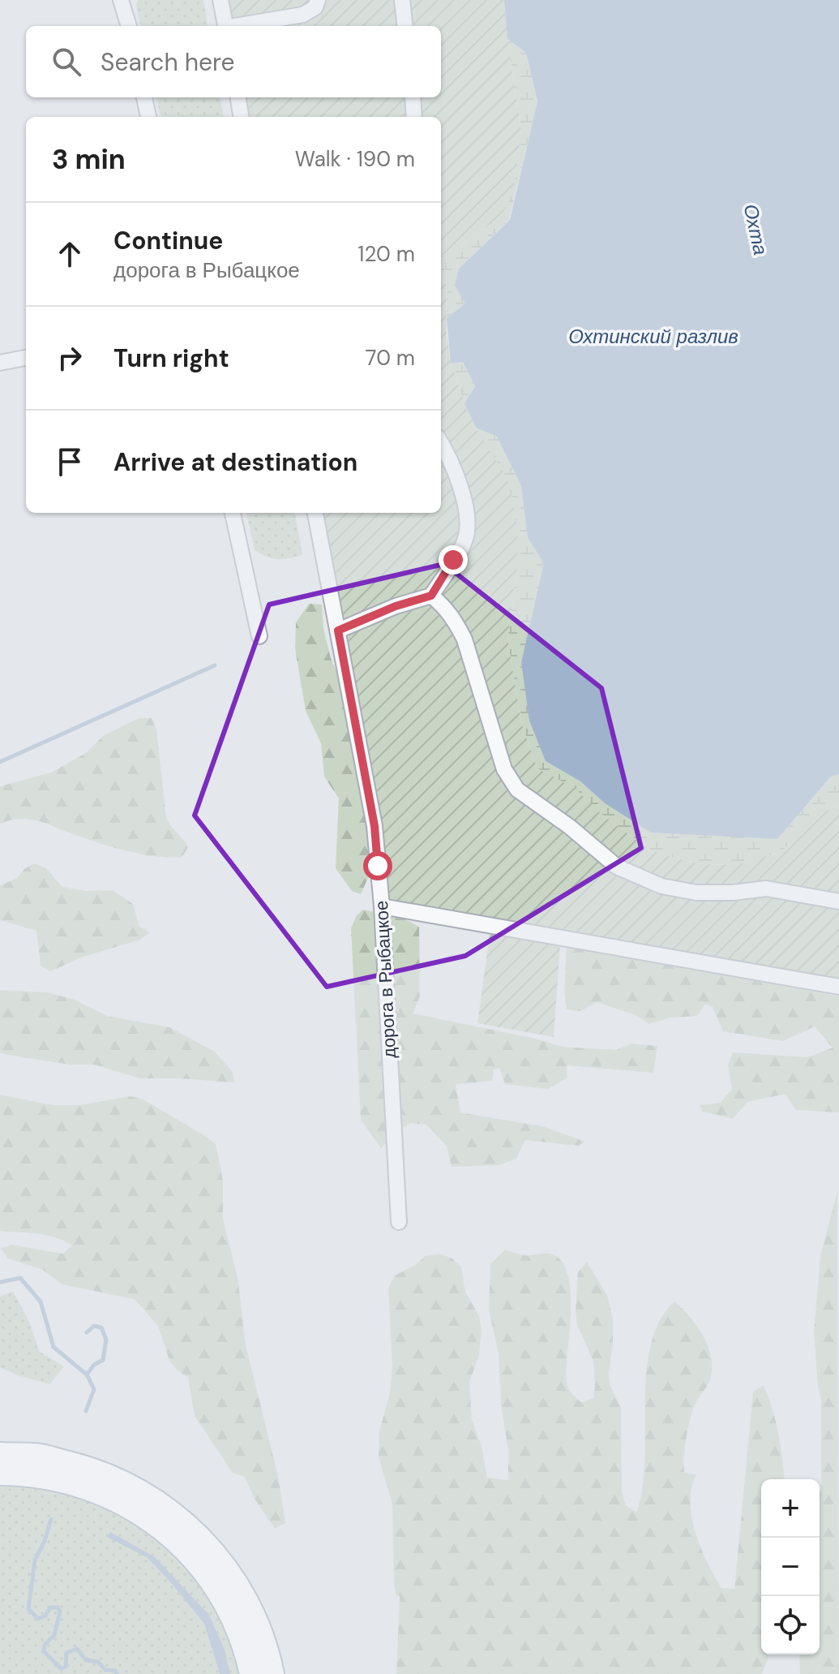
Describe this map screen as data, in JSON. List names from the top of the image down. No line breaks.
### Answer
{"streets":{"street":["дорога в Рыбацкое"]},"water":["Охта","Охтинский разлив"],"page":{"search":"Search here","heading":["3 min","Walk · 190 m"],"list":[["Continue","дорога в Рыбацкое","120 m"],["Turn right","70 m"],"Arrive at destination"],"map_buttons":["+","−"]}}
